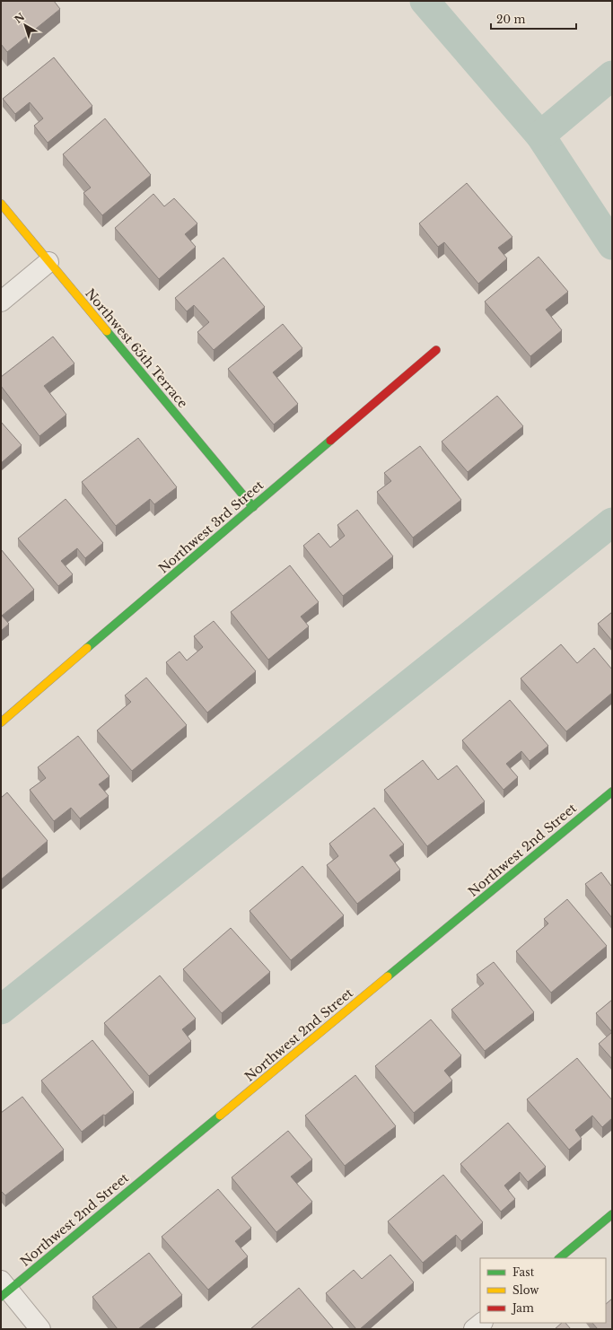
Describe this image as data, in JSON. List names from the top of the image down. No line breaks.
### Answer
{"streets":{"street":["Northwest 65th Terrace","Northwest 3rd Street","Northwest 2nd Street"]},"crossings":[["Northwest 65th Terrace","Northwest 3rd Street"]],"legend":["Fast","Slow","Jam"],"scale_bar":"20 m","north":"top left"}
